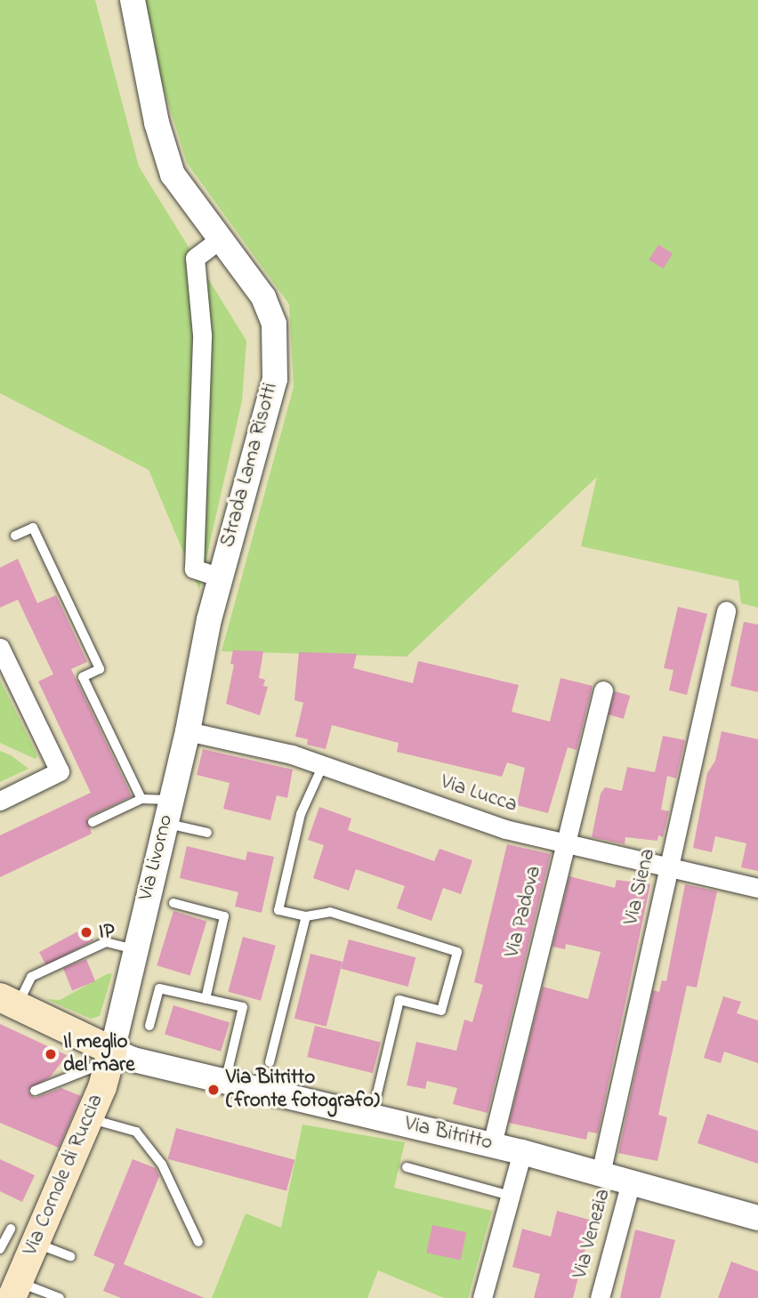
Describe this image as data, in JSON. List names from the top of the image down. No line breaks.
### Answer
{"streets":{"main road":["Via Bitritto","Via Cornole di Ruccia"],"street":["Strada Lama Risotti","Via Lucca","Via Livorno","Via Siena","Via Padova","Via Venezia"]},"crossings":[["Strada Lama Risotti","Via Livorno"],["Via Lucca","Via Livorno"],["Via Lucca","Via Siena"],["Via Lucca","Via Padova"],["Via Livorno","Via Bitritto"],["Via Livorno","Via Cornole di Ruccia"],["Via Siena","Via Bitritto"],["Via Padova","Via Bitritto"],["Via Bitritto","Via Cornole di Ruccia"],["Via Bitritto","Via Venezia"]],"places":["IP","Il meglio del mare","Via Bitritto (fronte fotografo)"]}
